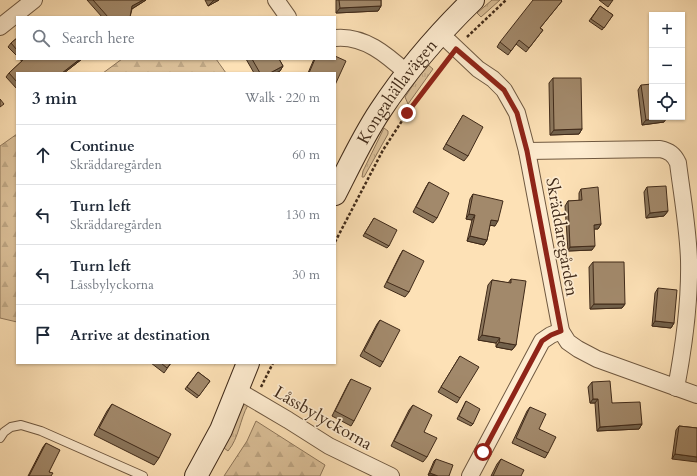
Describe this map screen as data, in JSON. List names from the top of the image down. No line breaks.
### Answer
{"streets":{"street":["Kongahällavägen","Skräddaregården","Låssbylyckorna"]},"crossings":[["Kongahällavägen","Skräddaregården"]],"page":{"map_buttons":["+","−"],"search":"Search here","heading":["3 min","Walk · 220 m"],"list":[["Continue","Skräddaregården","60 m"],["Turn left","Skräddaregården","130 m"],["Turn left","Låssbylyckorna","30 m"],"Arrive at destination"]}}
